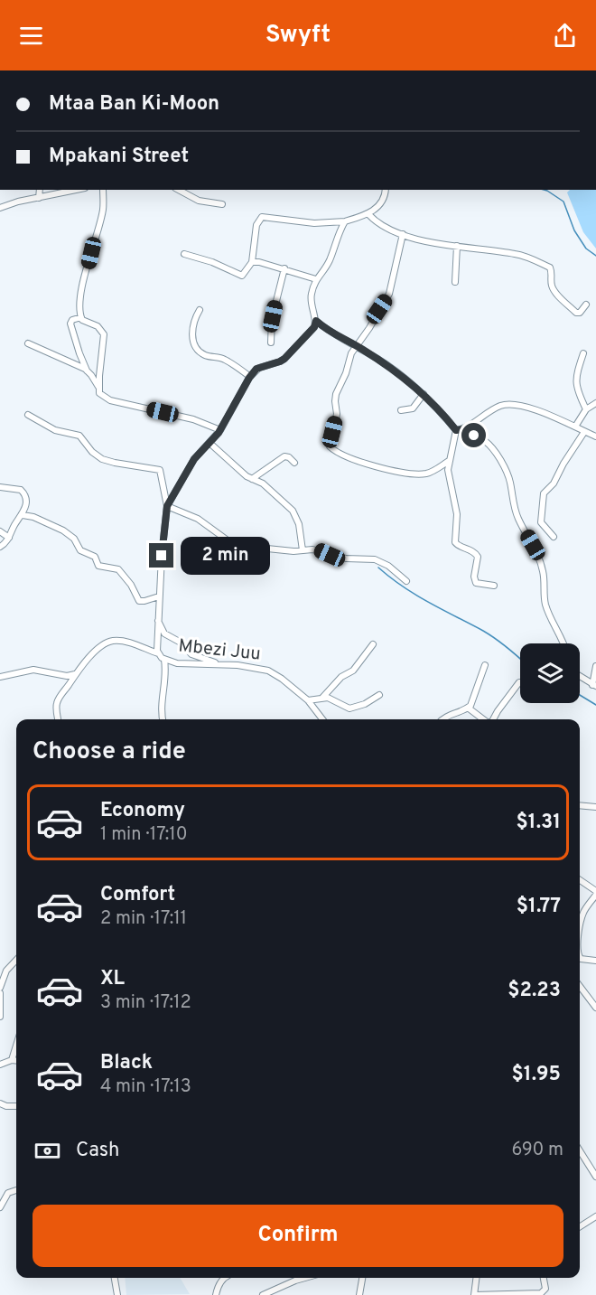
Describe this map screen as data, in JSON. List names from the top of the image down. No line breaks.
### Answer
{"streets":{"street":["Mbezi Juu"]},"page":{"header":"Swyft","banner":["Mtaa Ban Ki-Moon","Mpakani Street"],"bubble":"2 min","heading":"Choose a ride","list":[{"name":"Economy","note":"1 min · 17:10","value":"$1.31"},{"name":"Comfort","note":"2 min · 17:11","value":"$1.77"},{"name":"XL","note":"3 min · 17:12","value":"$2.23"},{"name":"Black","note":"4 min · 17:13","value":"$1.95"}],"pay":["Cash","690 m"],"buttons":"Confirm"}}
